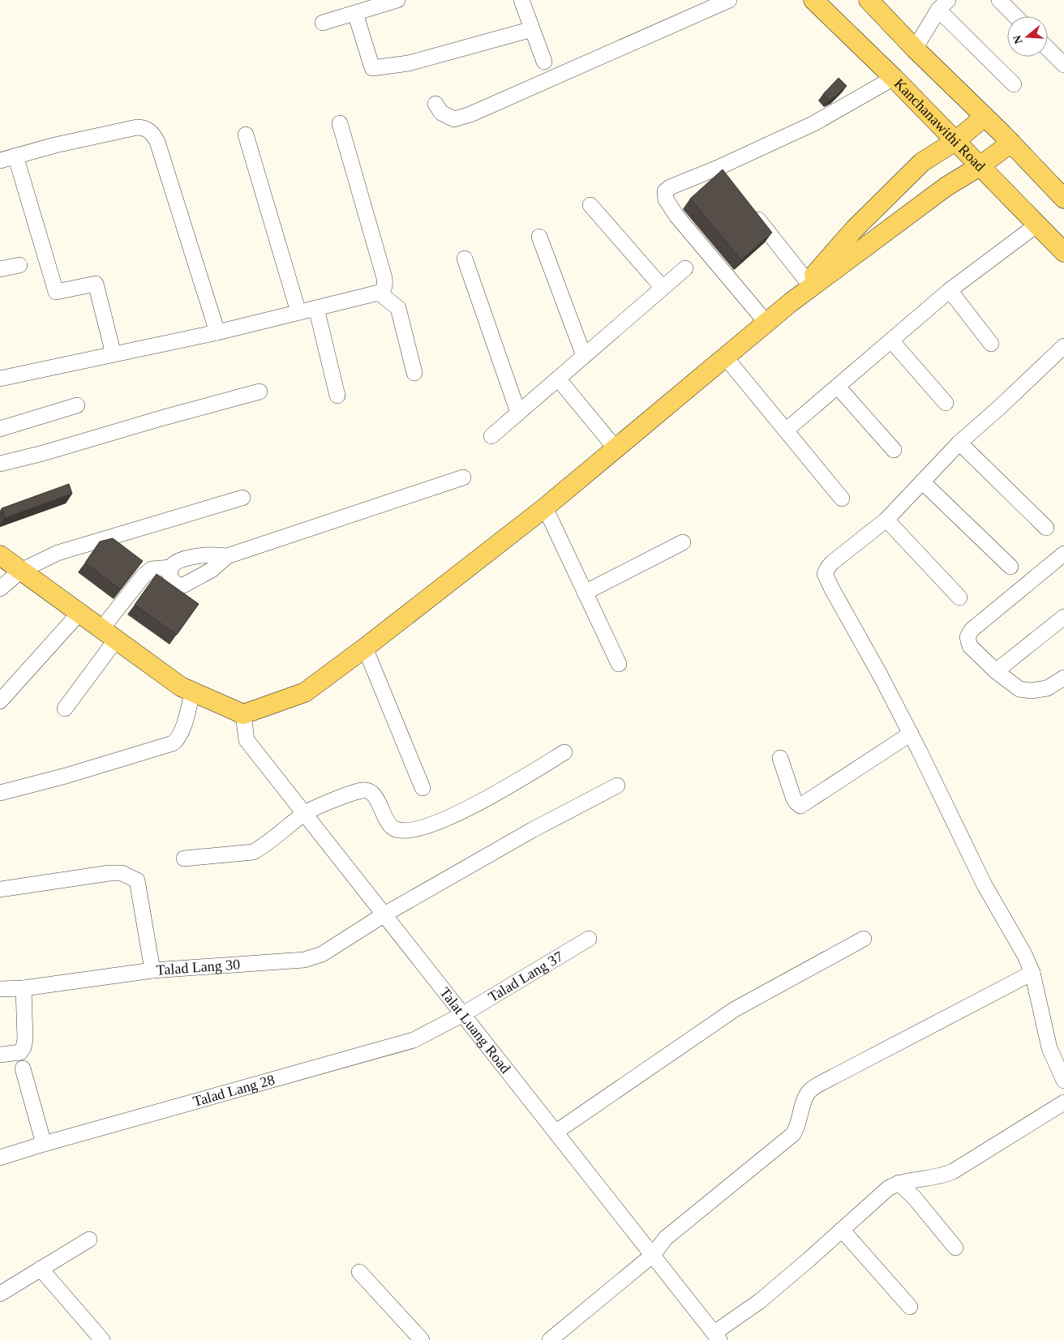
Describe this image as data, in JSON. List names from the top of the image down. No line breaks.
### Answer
{"streets":{"main road":["Kanchanawithi Road"],"street":["Talad Lang 30","Talad Lang 37","Talat Luang Road","Talad Lang 28"]},"crossings":[["Talad Lang 30","Talat Luang Road"],["Talad Lang 37","Talat Luang Road"],["Talad Lang 37","Talad Lang 28"],["Talat Luang Road","Talad Lang 28"]],"north":"left"}
